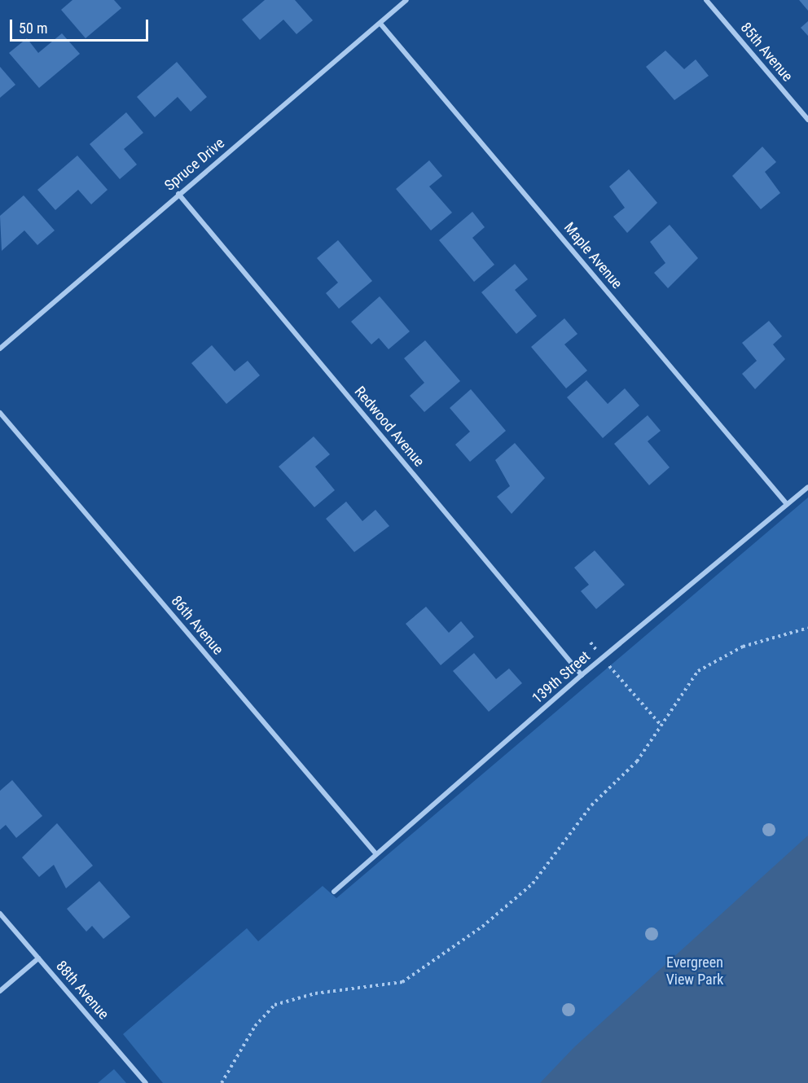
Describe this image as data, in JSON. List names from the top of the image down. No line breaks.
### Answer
{"streets":{"street":["85th Avenue","Spruce Drive","Maple Avenue","Redwood Avenue","86th Avenue","139th Street","88th Avenue"]},"crossings":[["Spruce Drive","Maple Avenue"],["Spruce Drive","Redwood Avenue"],["Maple Avenue","139th Street"],["Redwood Avenue","139th Street"],["86th Avenue","139th Street"]],"parks":["Evergreen View Park"],"scale_bar":"50 m"}
